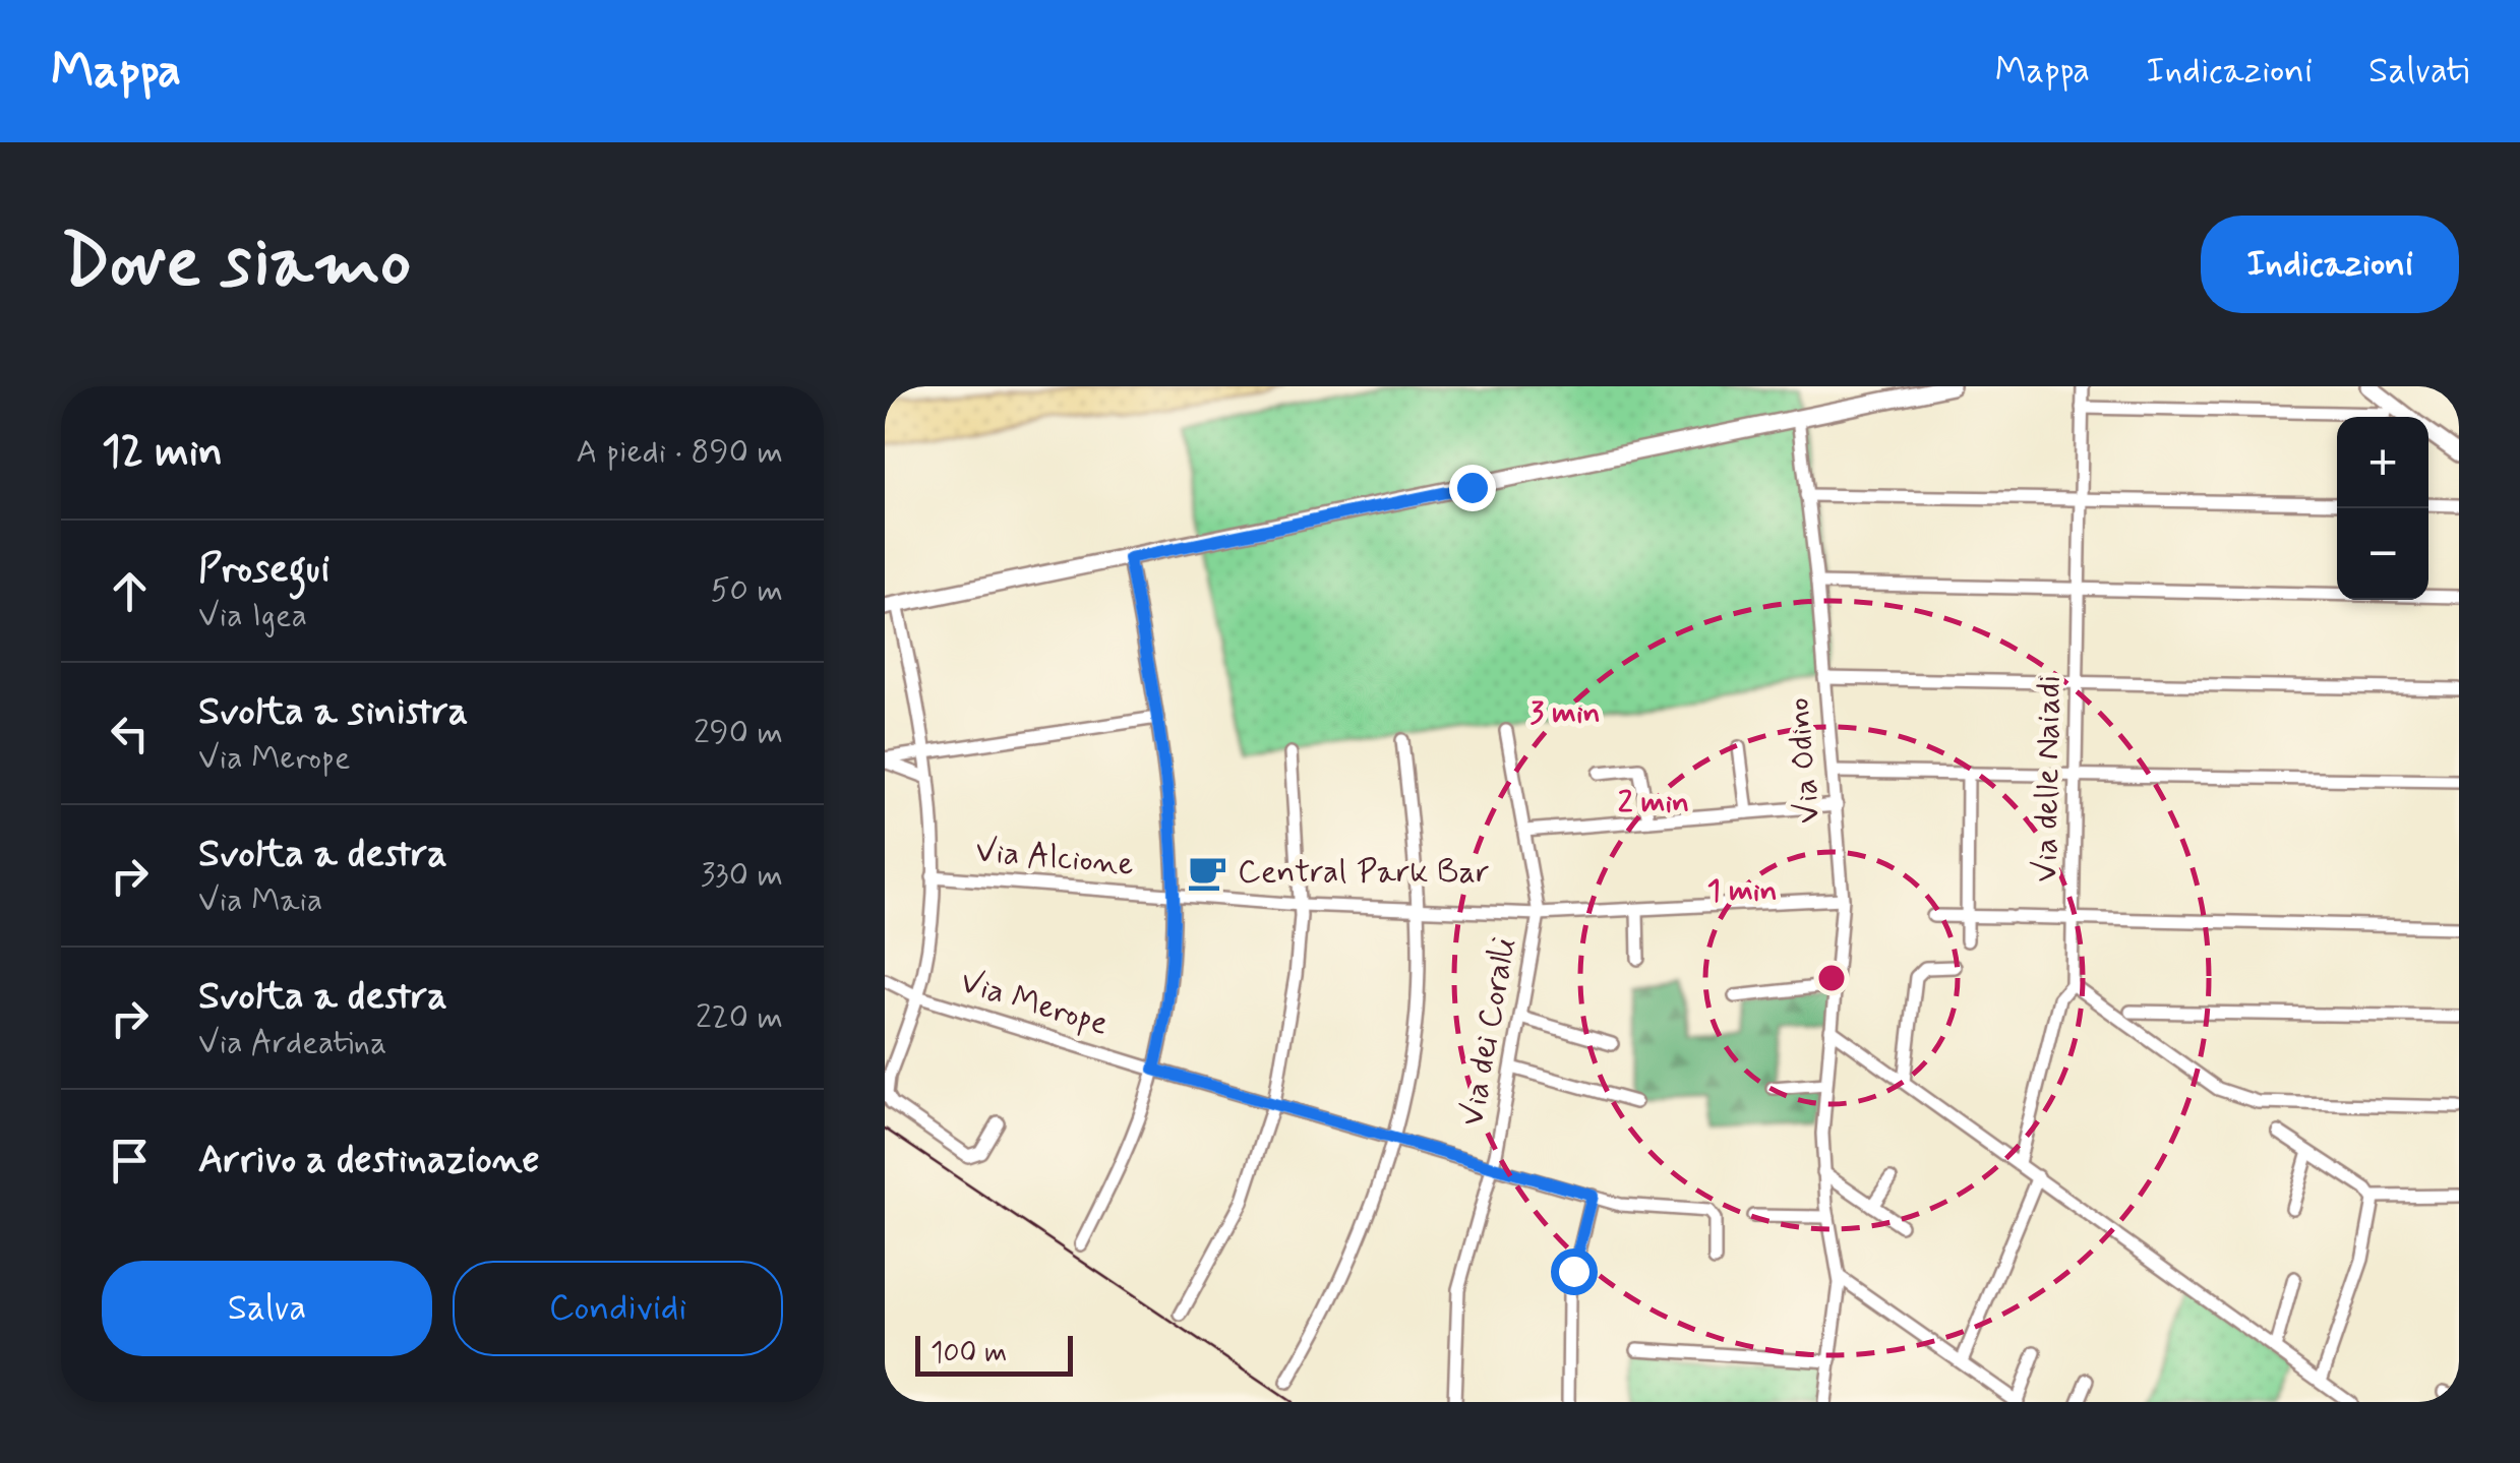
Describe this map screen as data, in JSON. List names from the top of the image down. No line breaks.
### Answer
{"streets":{"street":["Via Odino","Via delle Naiadi","Via Alcione","Via Merope","Via dei Coralli"]},"crossings":[["Via Odino","Via Alcione"],["Via Alcione","Via dei Coralli"],["Via Merope","Via dei Coralli"]],"places":{"cafe":["Central Park Bar"]},"scale_bar":"100 m","page":{"header":"Mappa","nav":["Mappa","Indicazioni","Salvati"],"buttons":["Indicazioni",["Salva","Condividi"]],"title":"Dove siamo","heading":["12 min","A piedi · 890 m"],"map_buttons":["+","−"],"list":[["Prosegui","Via Igea","50 m"],["Svolta a sinistra","Via Merope","290 m"],["Svolta a destra","Via Maia","330 m"],["Svolta a destra","Via Ardeatina","220 m"],"Arrivo a destinazione"],"scale":"100 m"},"rings":["3 min","2 min","1 min"]}
